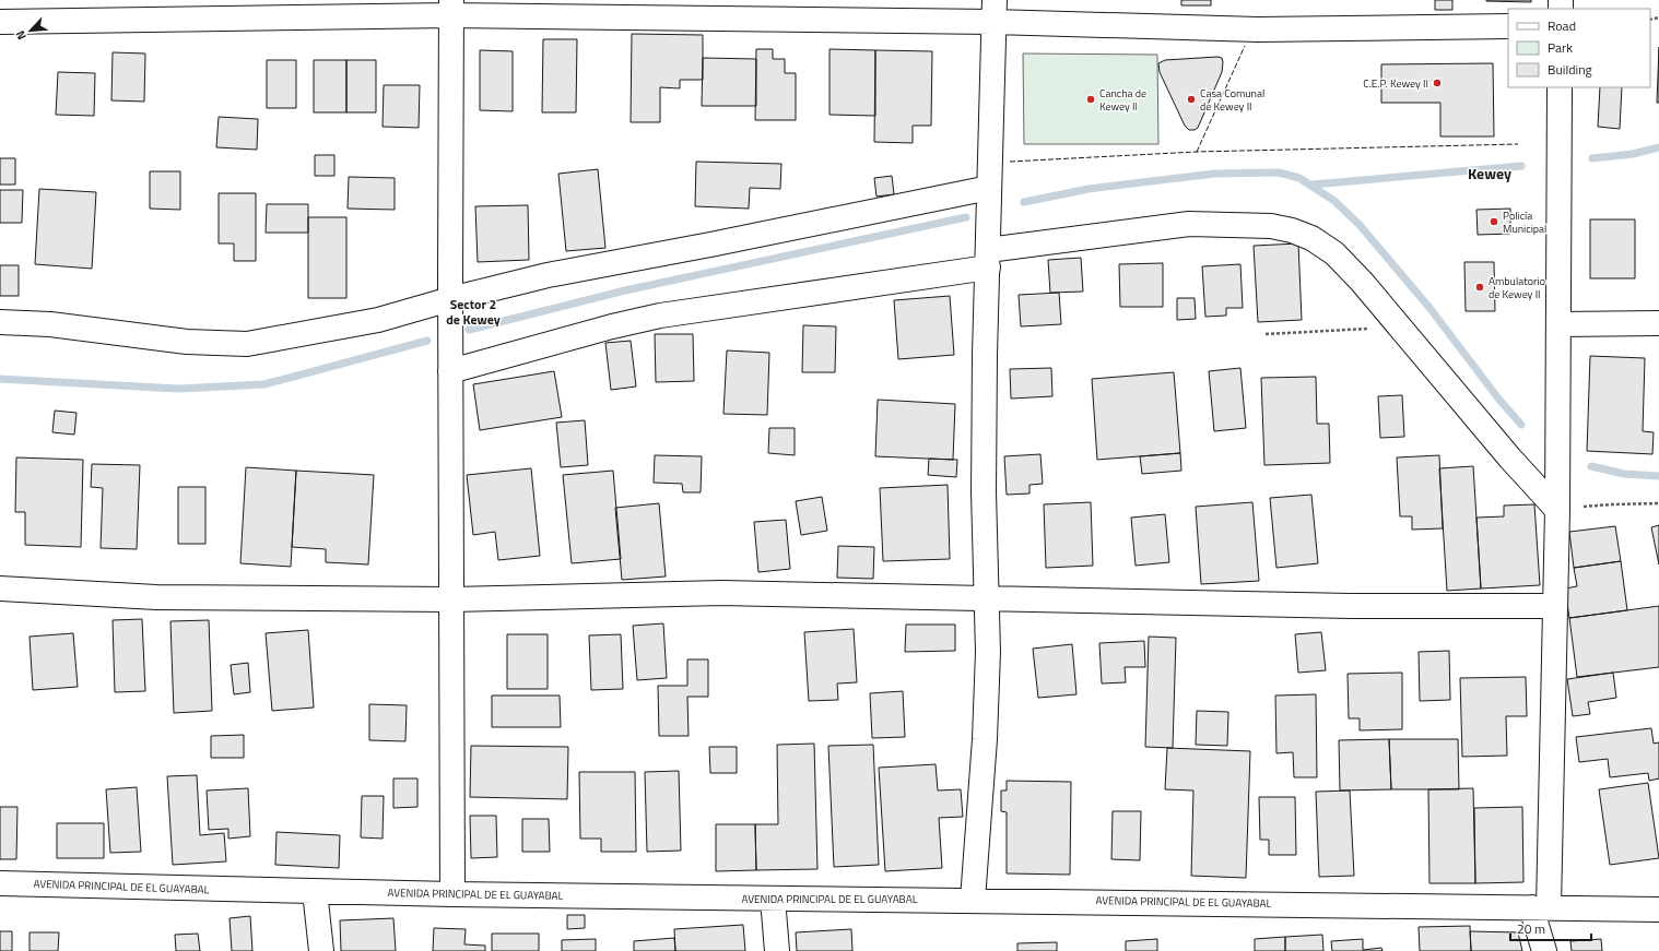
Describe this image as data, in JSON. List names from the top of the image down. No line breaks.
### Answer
{"streets":{"street":["AVENIDA PRINCIPAL DE EL GUAYABAL"]},"districts":["Kewey","Sector 2 de Kewey"],"places":["C.E.P. Kewey II","Cancha de Kewey II","Casa Comunal de Kewey II","Policía Municipal","Ambulatorio de Kewey II"],"legend":["Road","Park","Building"],"scale_bar":"20 m","north":"bottom left"}
